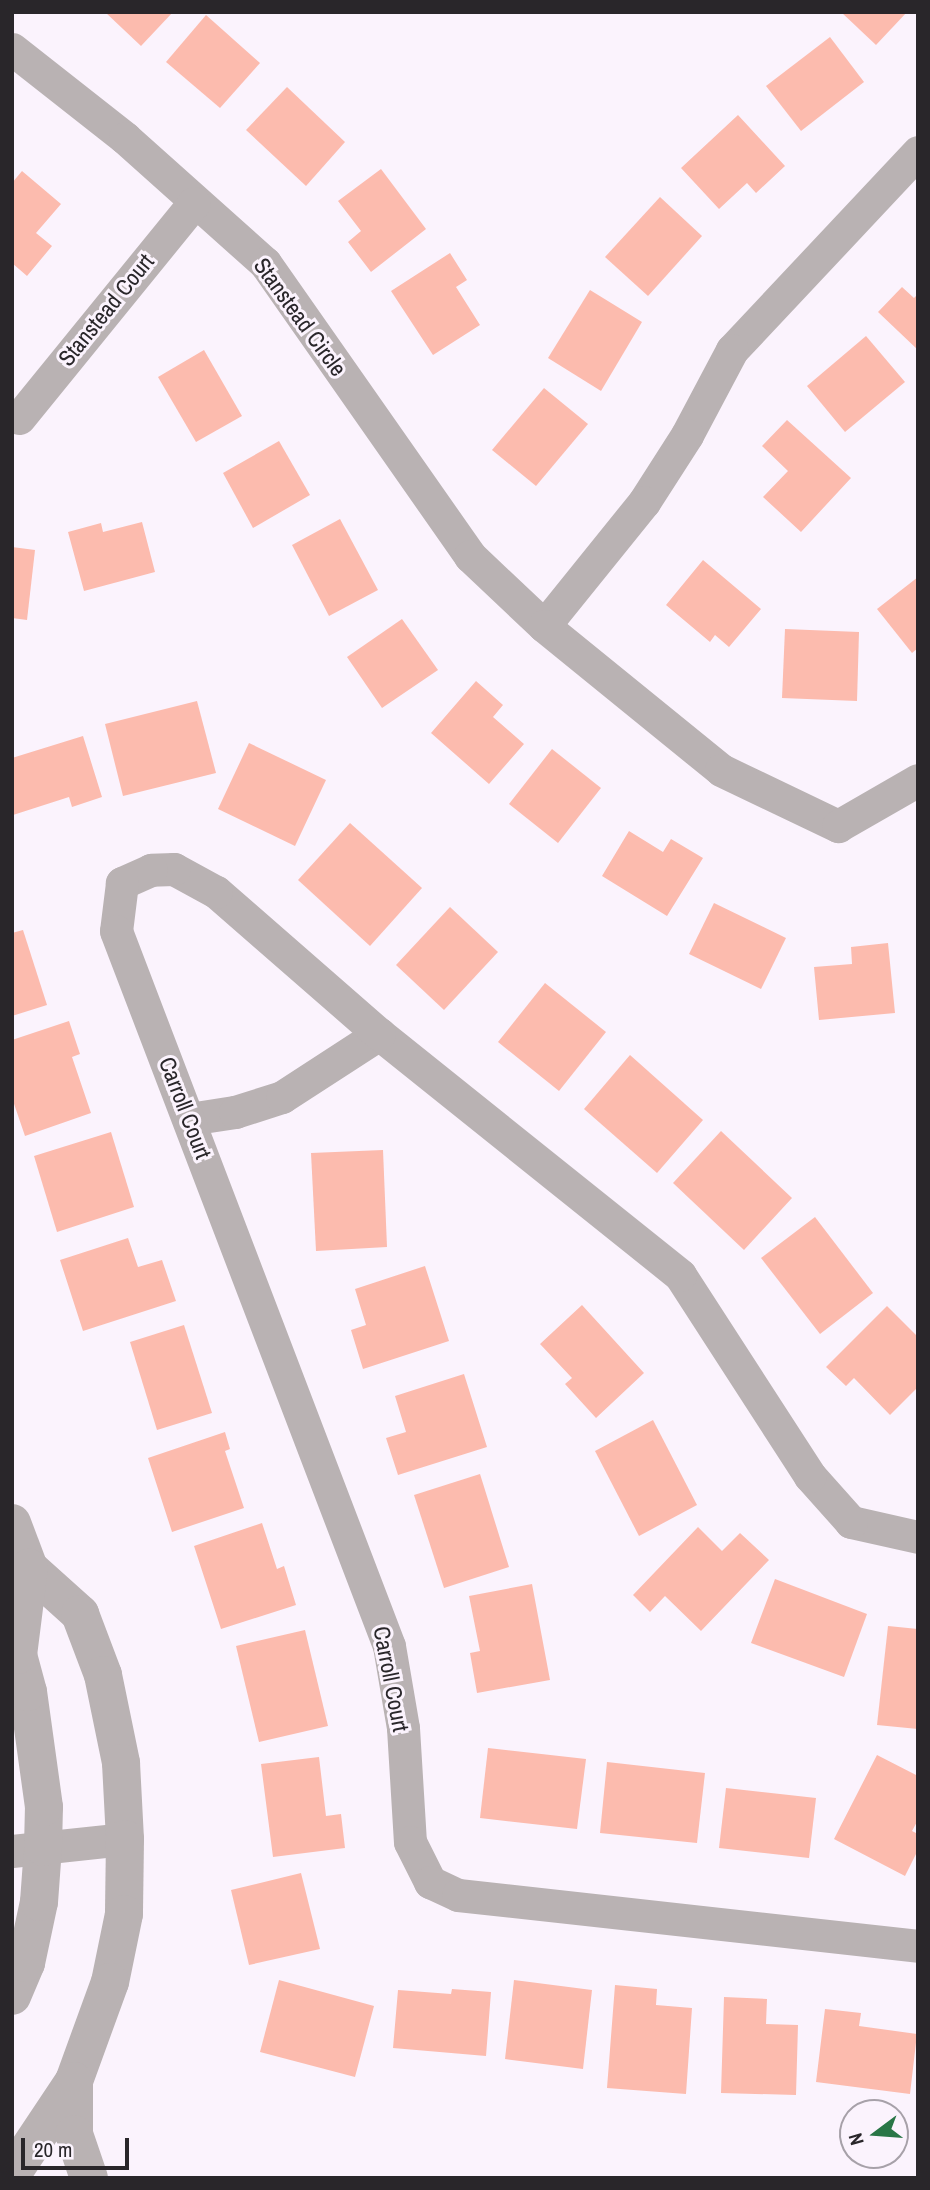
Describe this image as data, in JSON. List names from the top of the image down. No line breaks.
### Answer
{"streets":{"street":["Stanstead Court","Stanstead Circle","Carroll Court"]},"crossings":[["Stanstead Court","Stanstead Circle"]],"scale_bar":"20 m","north":"left"}
